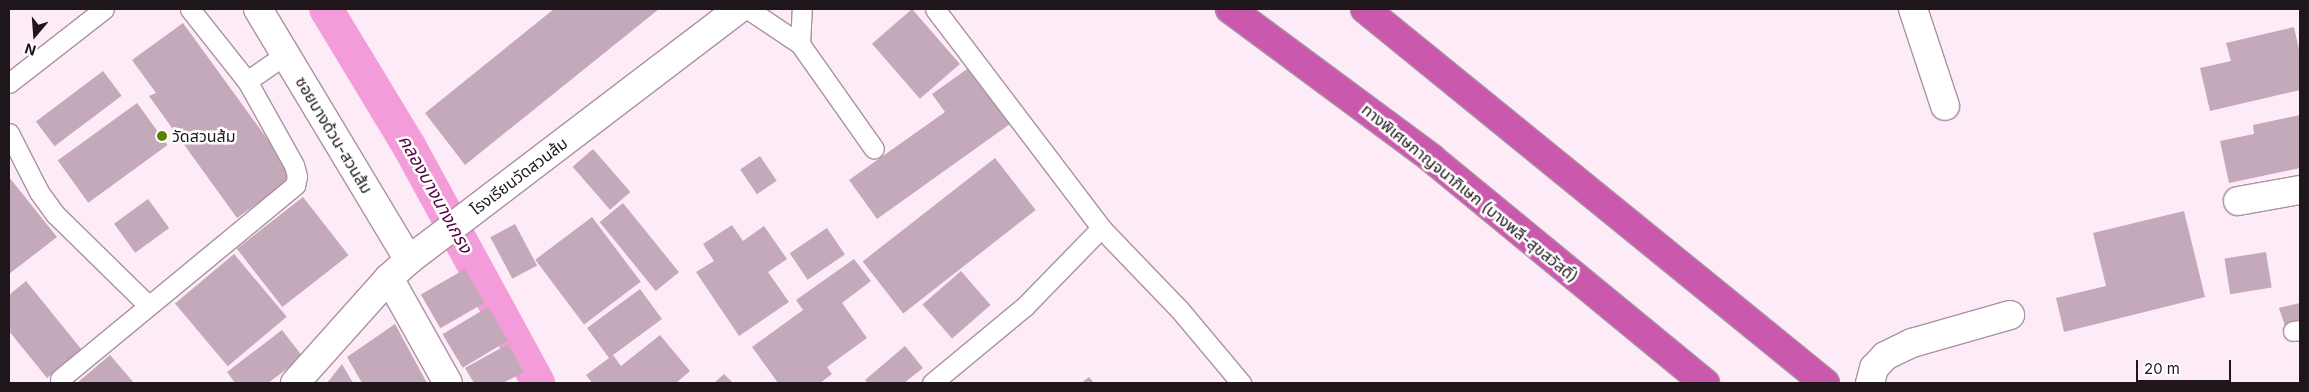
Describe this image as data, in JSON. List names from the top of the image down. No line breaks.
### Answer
{"streets":{"highway":["ทางพิเศษกาญจนาภิเษก (บางพลี-สุขสวัสดิ์)"],"street":["ซอยบางด้วน-สวนส้ม","โรงเรียนวัดสวนส้ม"]},"crossings":[["ซอยบางด้วน-สวนส้ม","โรงเรียนวัดสวนส้ม"]],"water":["คลองบางนางเกรง"],"places":["วัดสวนส้ม"],"scale_bar":"20 m","north":"bottom"}
